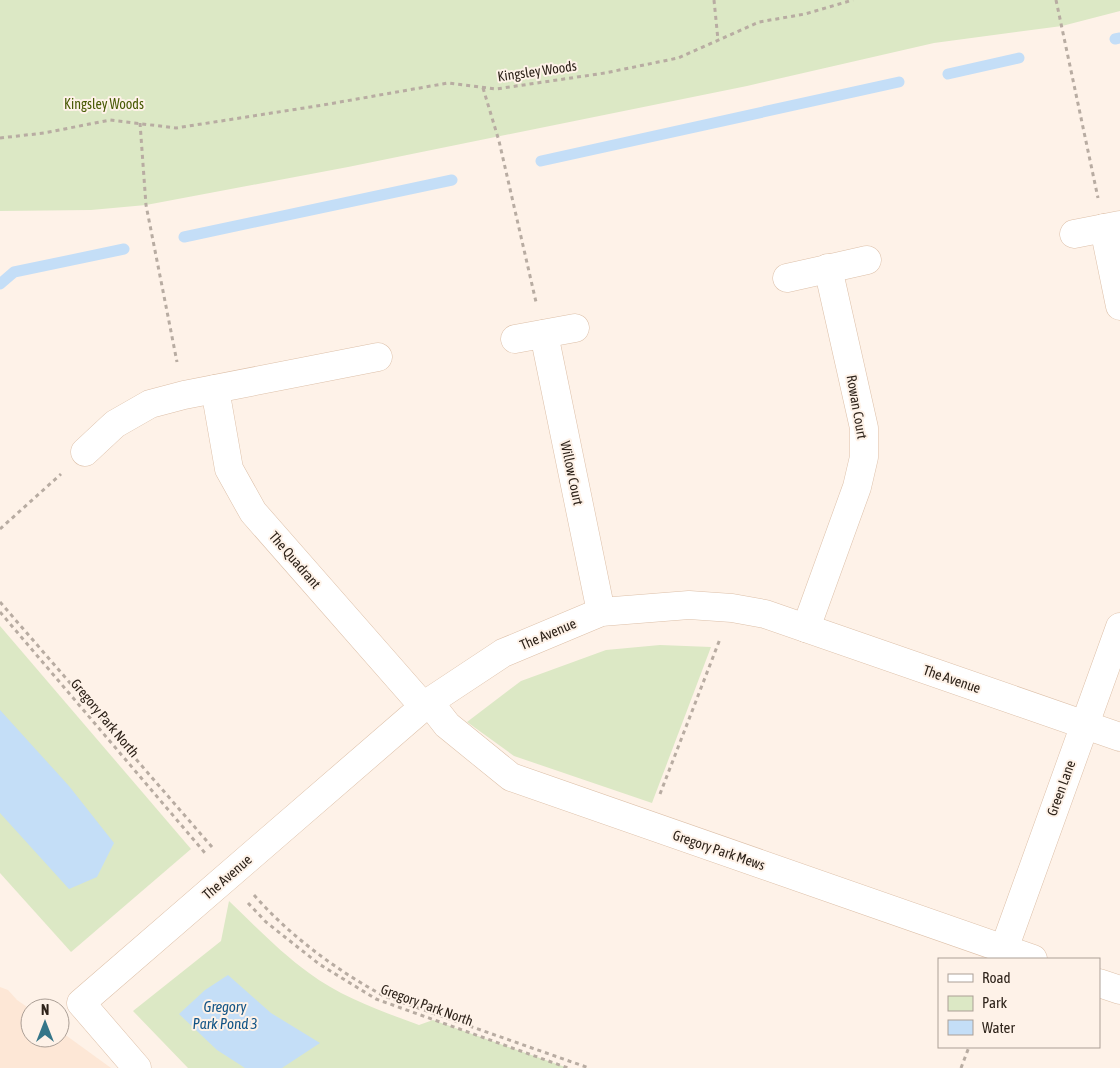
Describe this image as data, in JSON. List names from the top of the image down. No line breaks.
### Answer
{"streets":{"street":["Rowan Court","Willow Court","The Quadrant","The Avenue","Green Lane","Gregory Park Mews"],"path":["Kingsley Woods","Gregory Park North"]},"crossings":[["Rowan Court","The Avenue"],["Willow Court","The Avenue"],["The Quadrant","The Avenue"],["The Quadrant","Gregory Park Mews"],["The Avenue","Green Lane"],["The Avenue","Gregory Park Mews"],["Green Lane","Gregory Park Mews"]],"water":["Gregory Park Pond 3"],"parks":["Kingsley Woods"],"legend":["Road","Park","Water"],"north":"top"}
